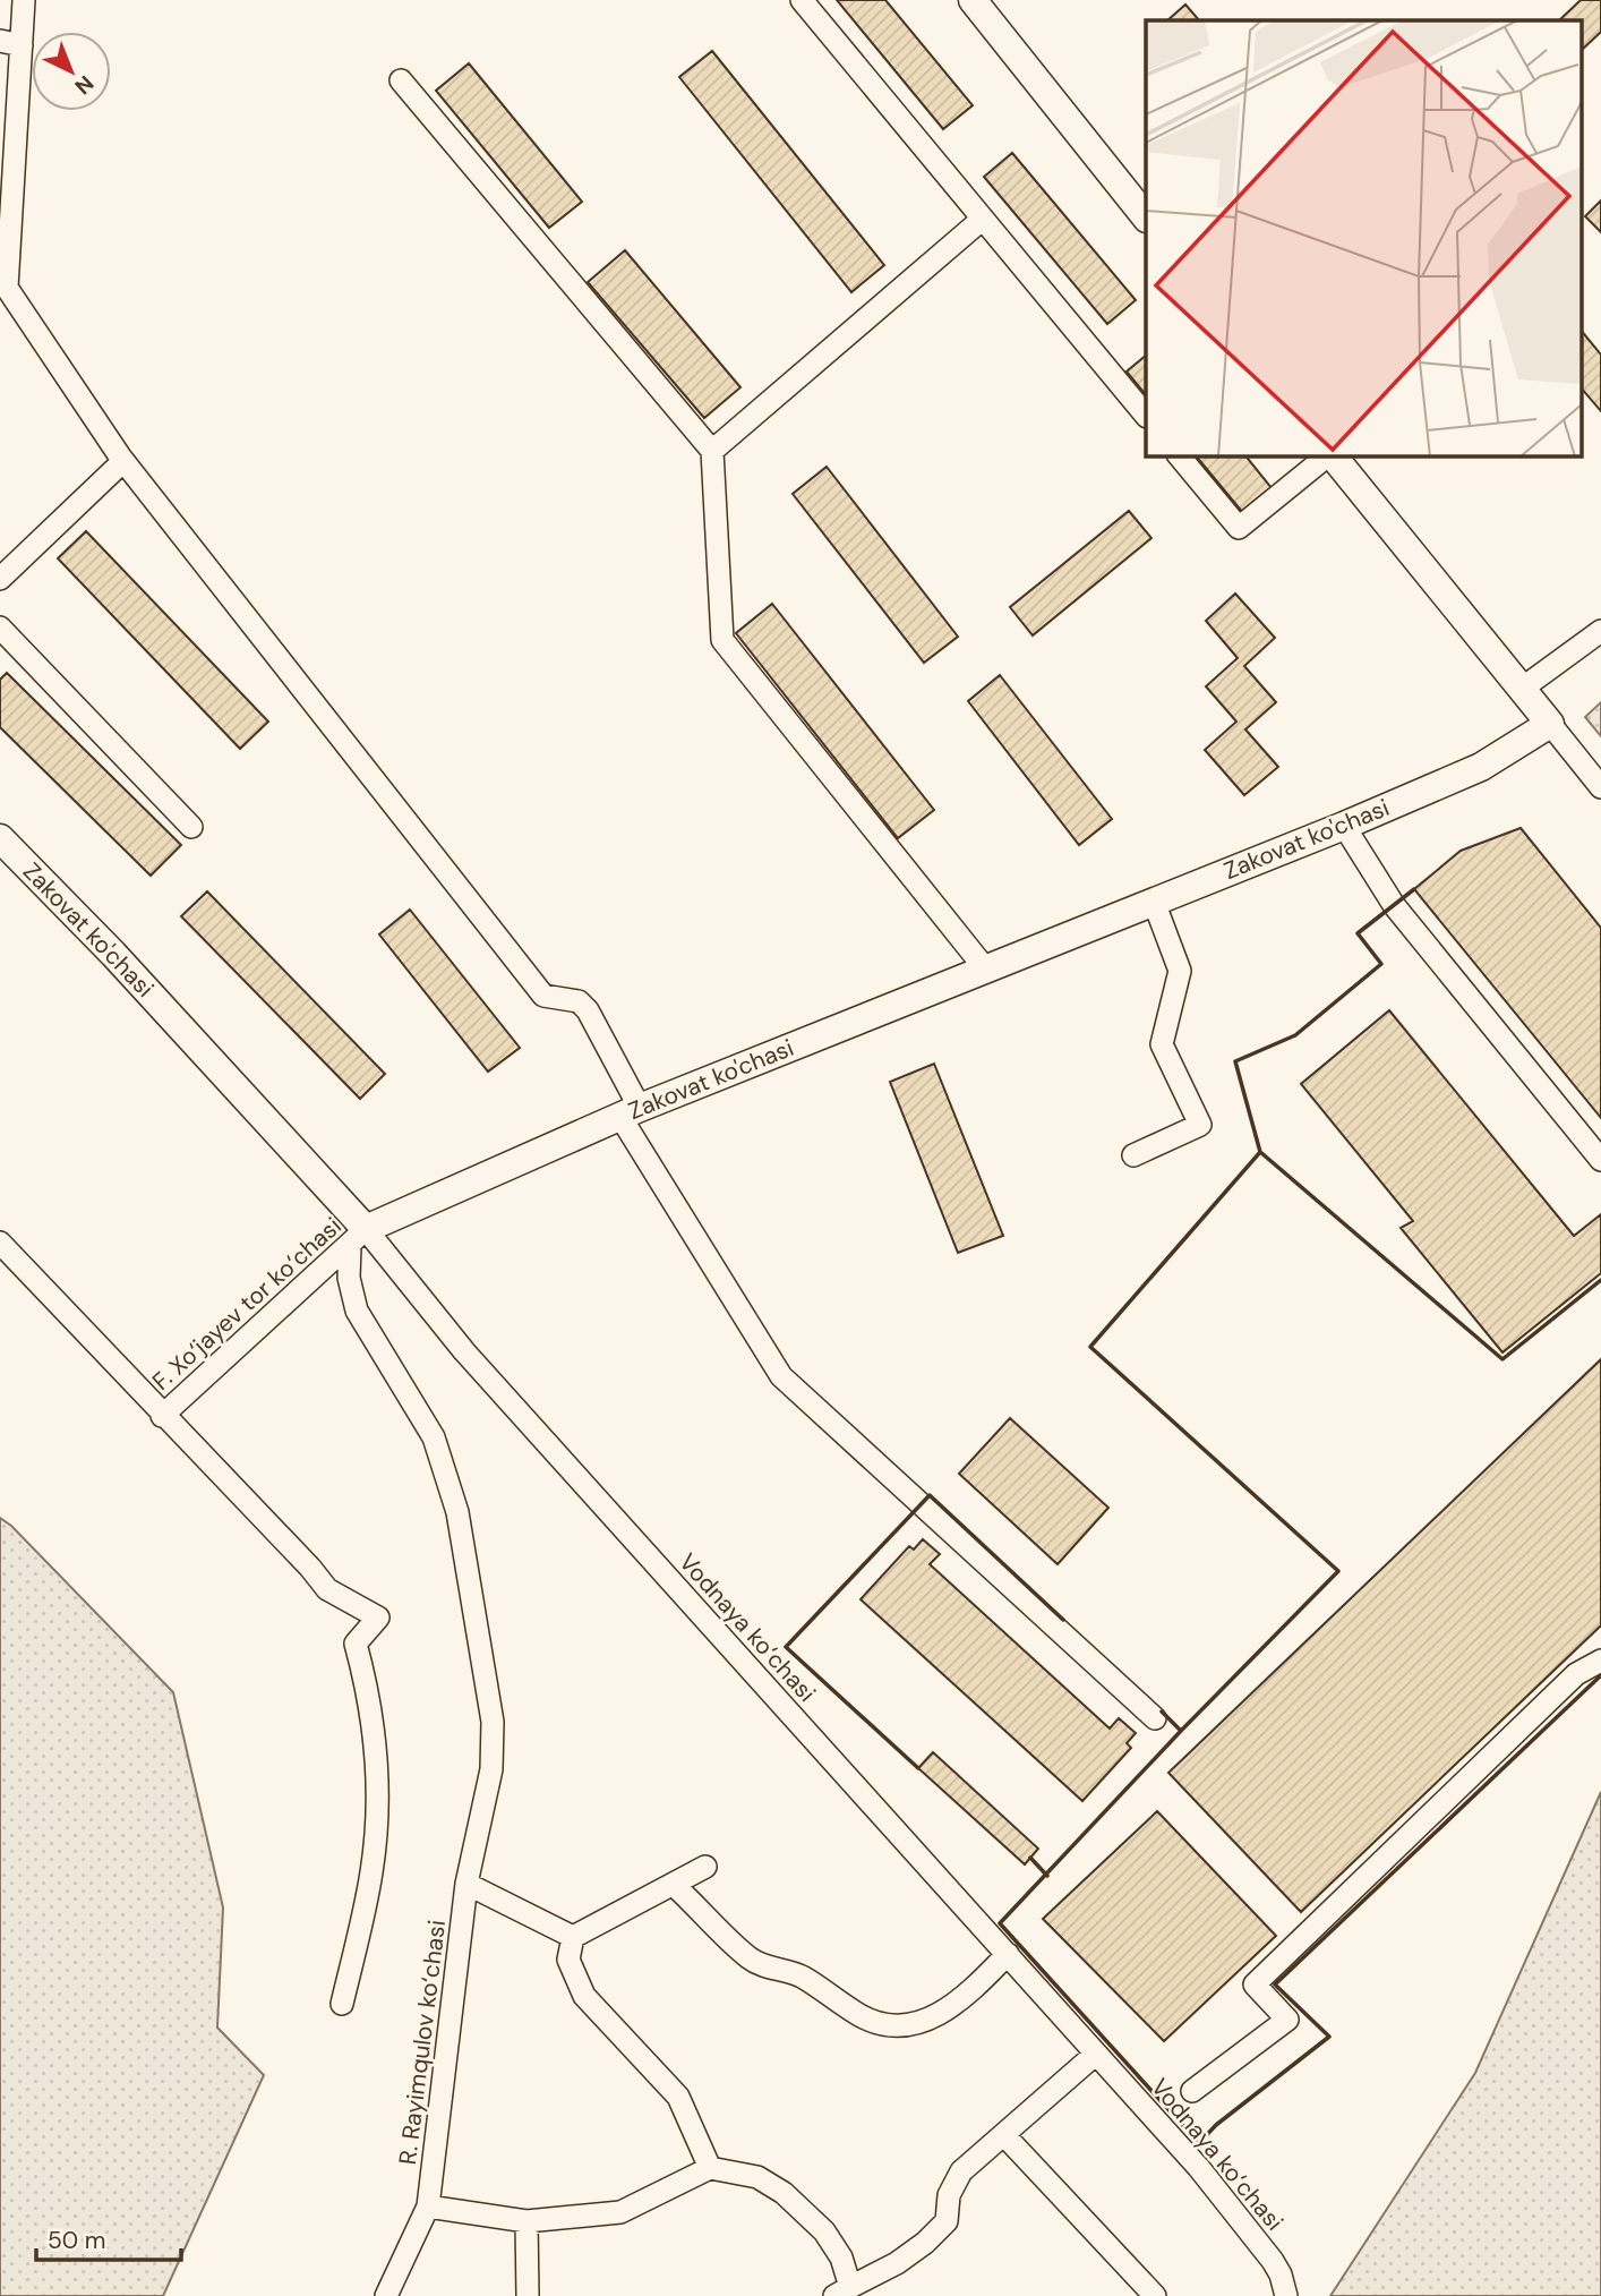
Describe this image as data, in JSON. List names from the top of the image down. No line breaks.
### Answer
{"streets":{"main road":["Zakovat ko'chasi"],"street":["F. Xo‘jayev tor ko‘chasi","Vodnaya ko‘chasi","R. Rayimqulov ko‘chasi"]},"crossings":[["Zakovat ko'chasi","F. Xo‘jayev tor ko‘chasi"],["Zakovat ko'chasi","Vodnaya ko‘chasi"],["Zakovat ko'chasi","R. Rayimqulov ko‘chasi"],["F. Xo‘jayev tor ko‘chasi","Vodnaya ko‘chasi"],["F. Xo‘jayev tor ko‘chasi","R. Rayimqulov ko‘chasi"],["Vodnaya ko‘chasi","R. Rayimqulov ko‘chasi"]],"scale_bar":"50 m","north":"bottom right"}
